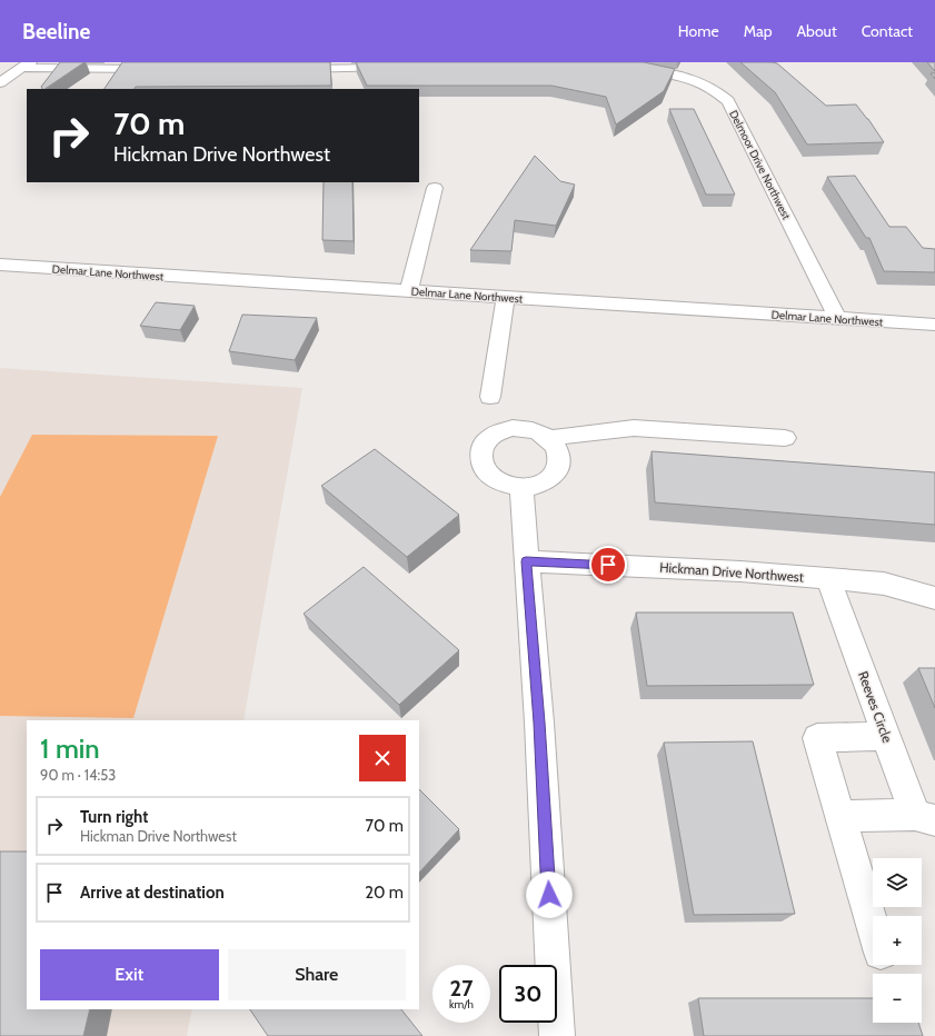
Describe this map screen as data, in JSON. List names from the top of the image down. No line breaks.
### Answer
{"streets":{"street":["Delmoor Drive Northwest","Delmar Lane Northwest","Hickman Drive Northwest","Reeves Circle"]},"crossings":[["Delmoor Drive Northwest","Delmar Lane Northwest"],["Hickman Drive Northwest","Reeves Circle"]],"page":{"header":"Beeline","nav":["Home","Map","About","Contact"],"turn":["70 m","Hickman Drive Northwest"],"heading":["1 min","90 m · 14:53"],"list":[{"name":"Turn right","note":"Hickman Drive Northwest","value":"70 m"},{"name":"Arrive at destination","value":"20 m"}],"map_buttons":["+","−"],"buttons":["Exit","Share"],"speed":"27 km/h","limit":"30"}}
